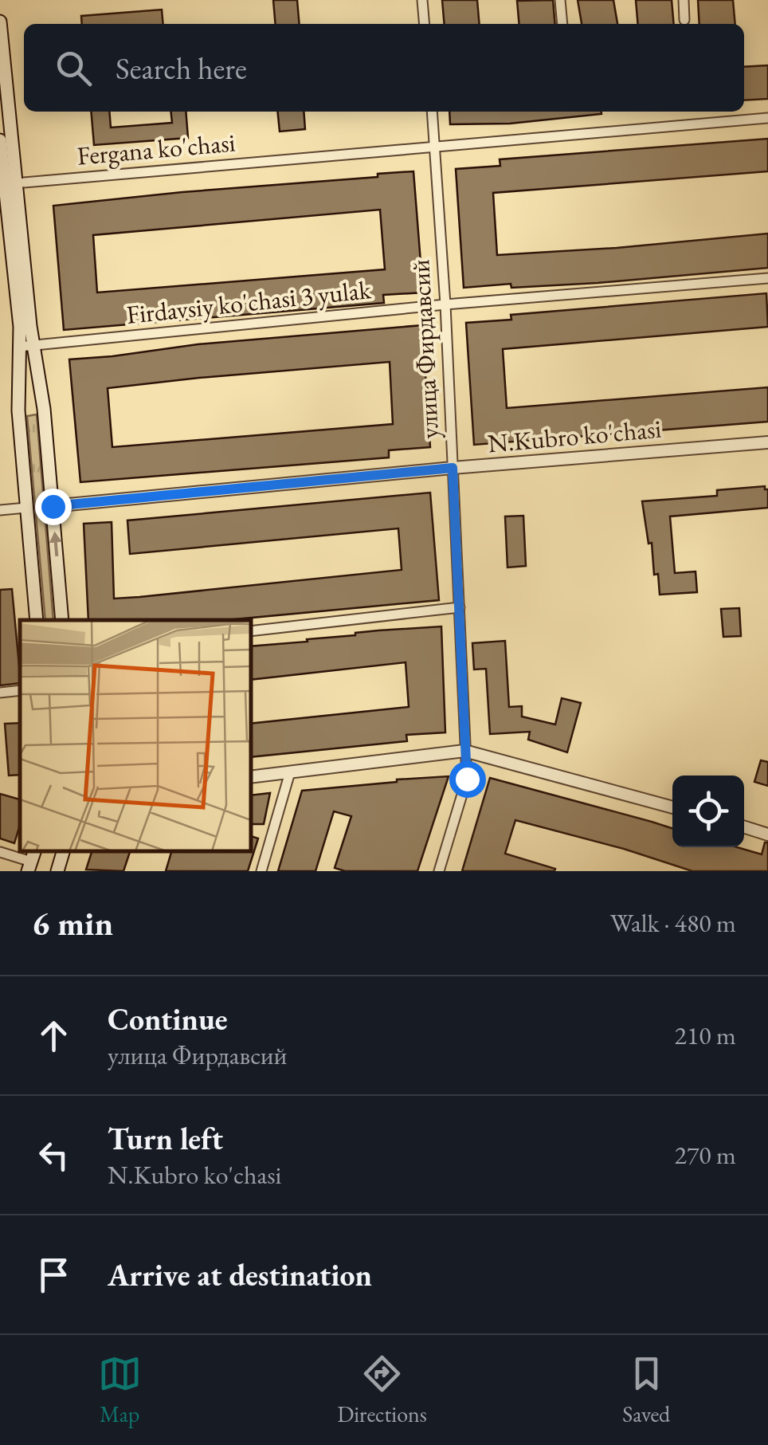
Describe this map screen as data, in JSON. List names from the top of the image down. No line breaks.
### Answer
{"streets":{"street":["Fergana ko'chasi","Firdavsiy ko'chasi 3 yulak","улица Фирдавсий","N.Kubro ko'chasi"]},"crossings":[["Fergana ko'chasi","улица Фирдавсий"],["Firdavsiy ko'chasi 3 yulak","улица Фирдавсий"],["улица Фирдавсий","N.Kubro ko'chasi"]],"page":{"search":"Search here","heading":["6 min","Walk · 480 m"],"list":[["Continue","улица Фирдавсий","210 m"],["Turn left","N.Kubro ko'chasi","270 m"],"Arrive at destination"],"nav":["Map","Directions","Saved"]}}
